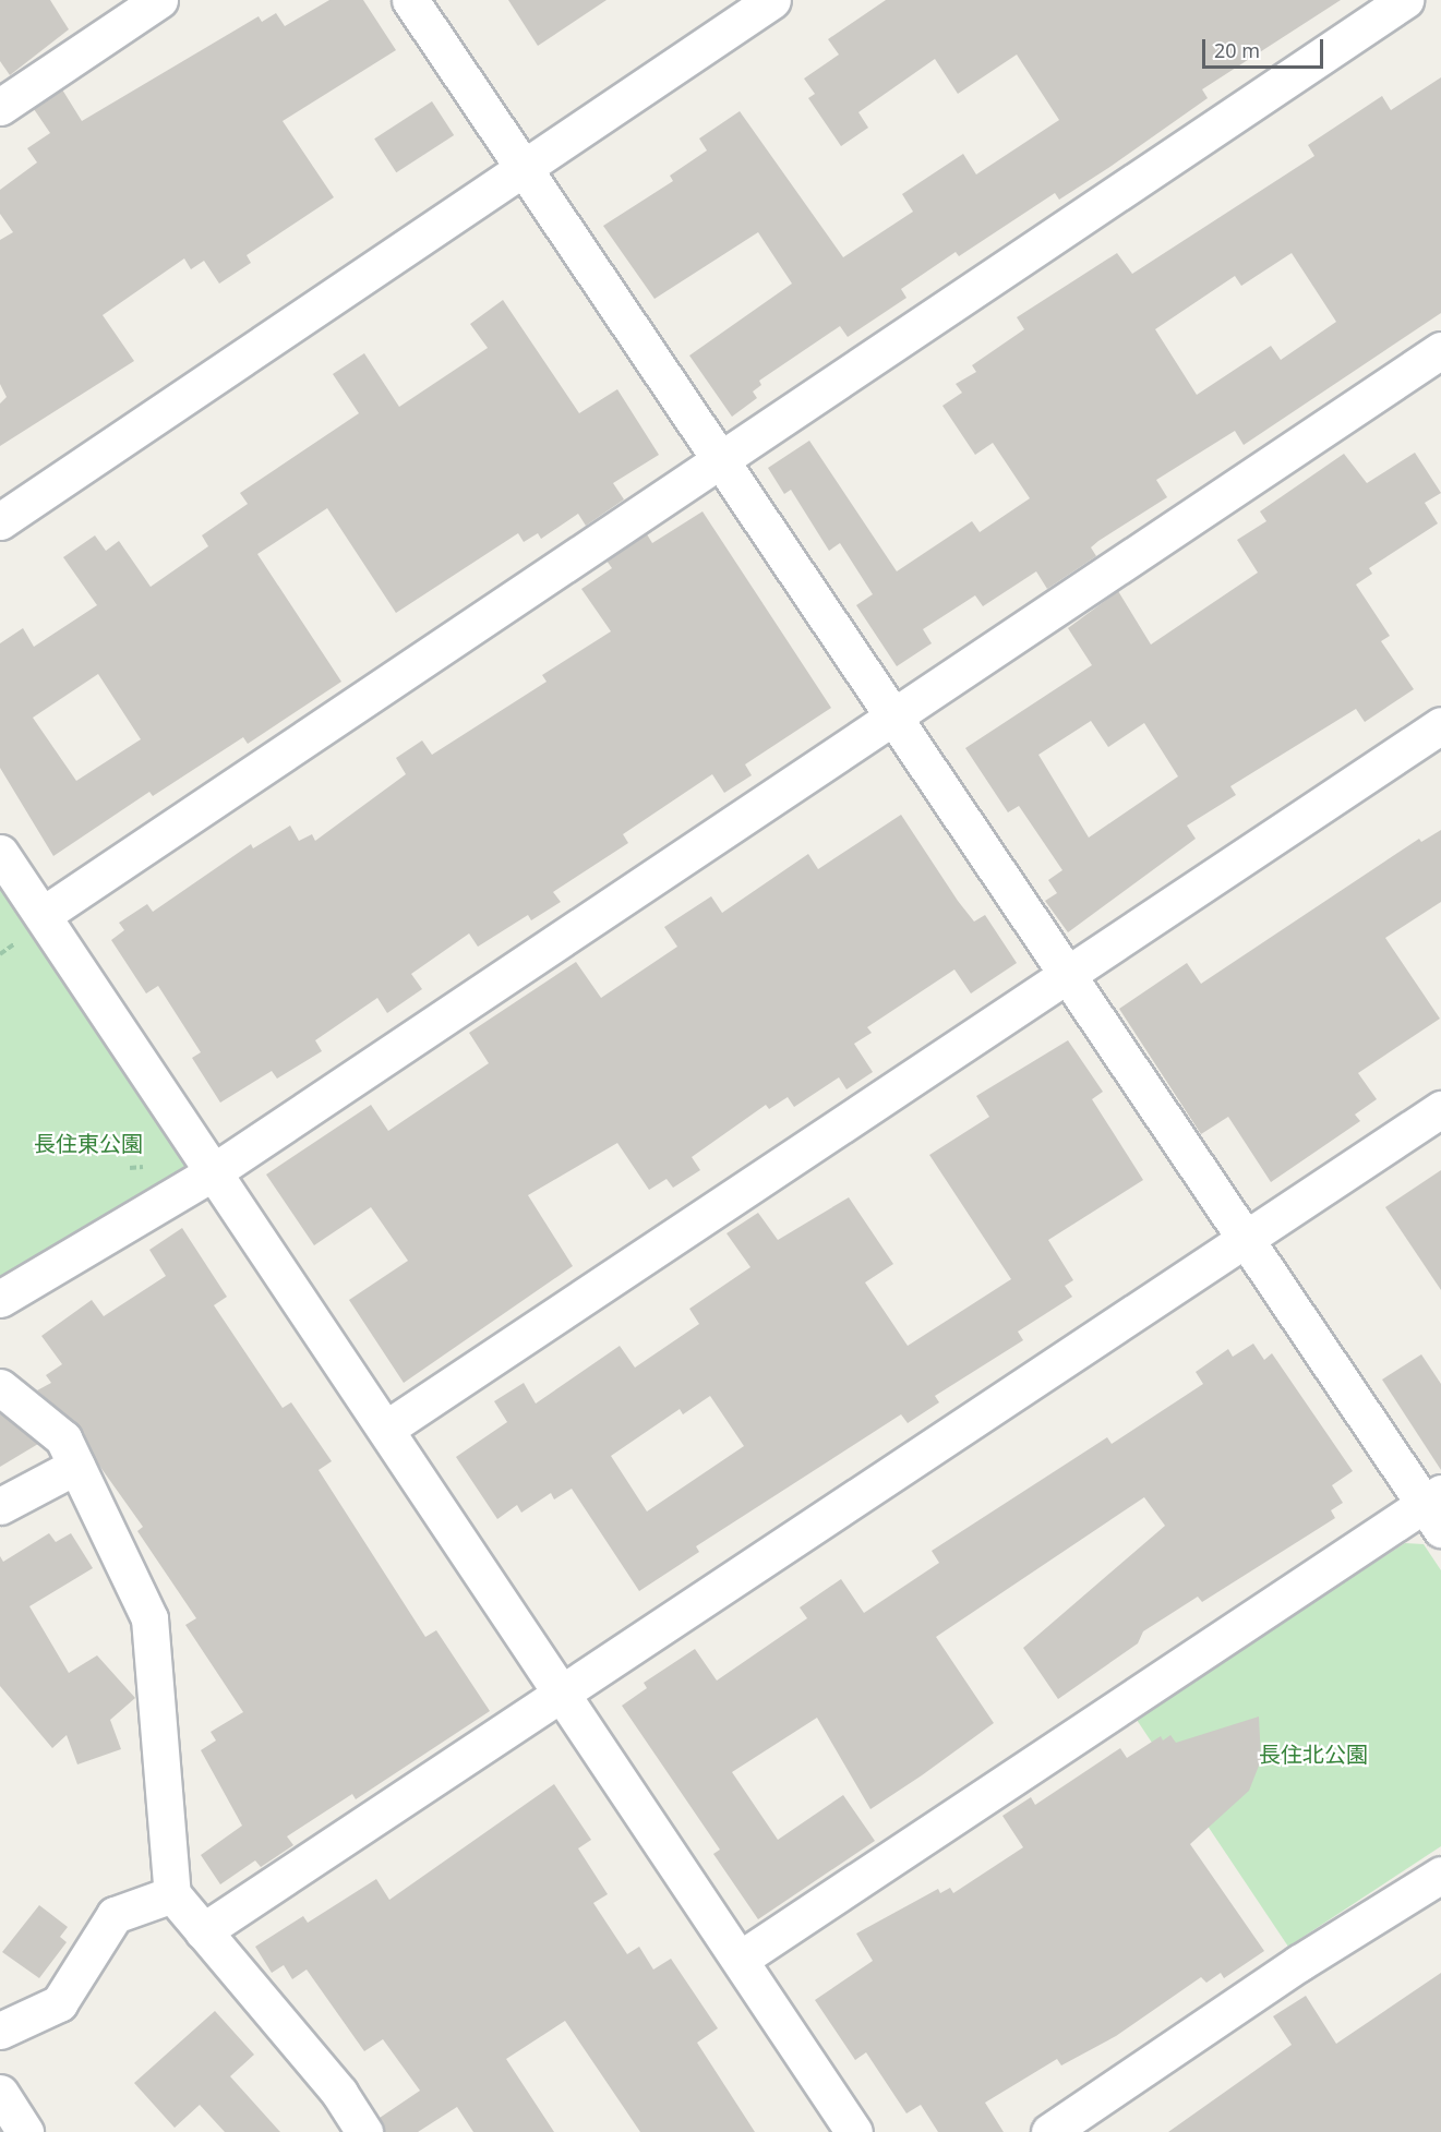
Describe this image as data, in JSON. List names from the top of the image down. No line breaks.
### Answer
{"parks":["長住東公園","長住北公園"],"scale_bar":"20 m"}
